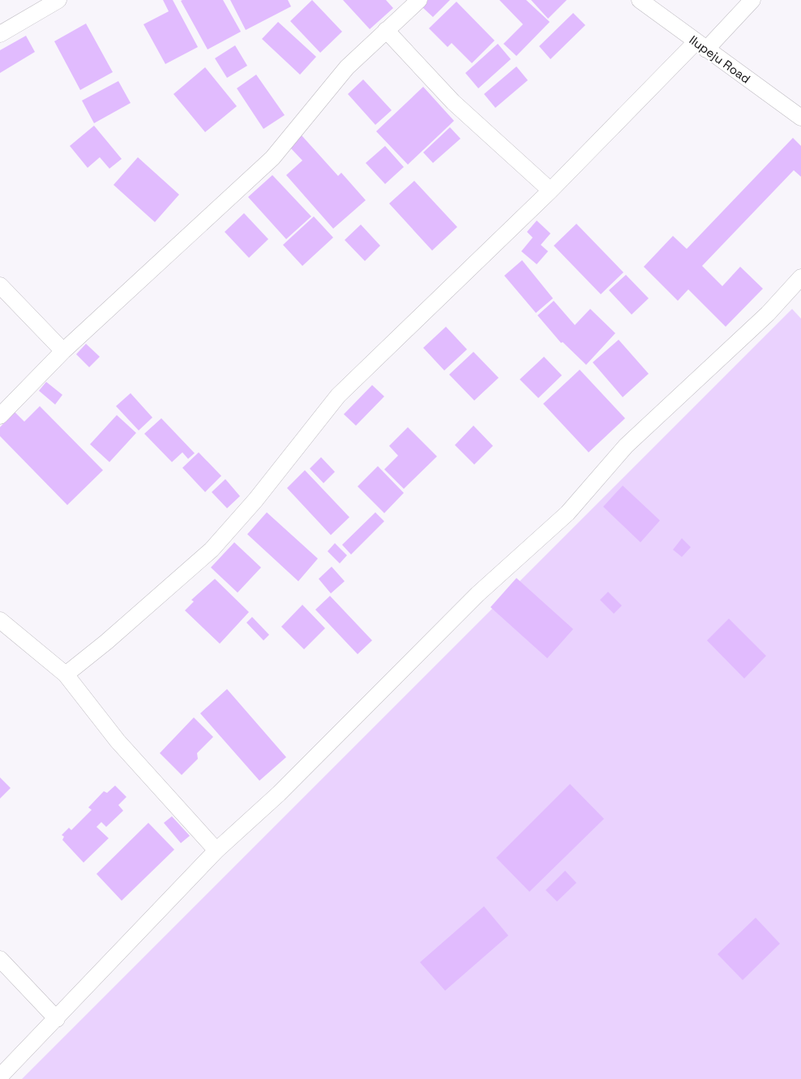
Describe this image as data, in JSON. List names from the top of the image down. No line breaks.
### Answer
{"streets":{"street":["Ilupeju Road"]}}
